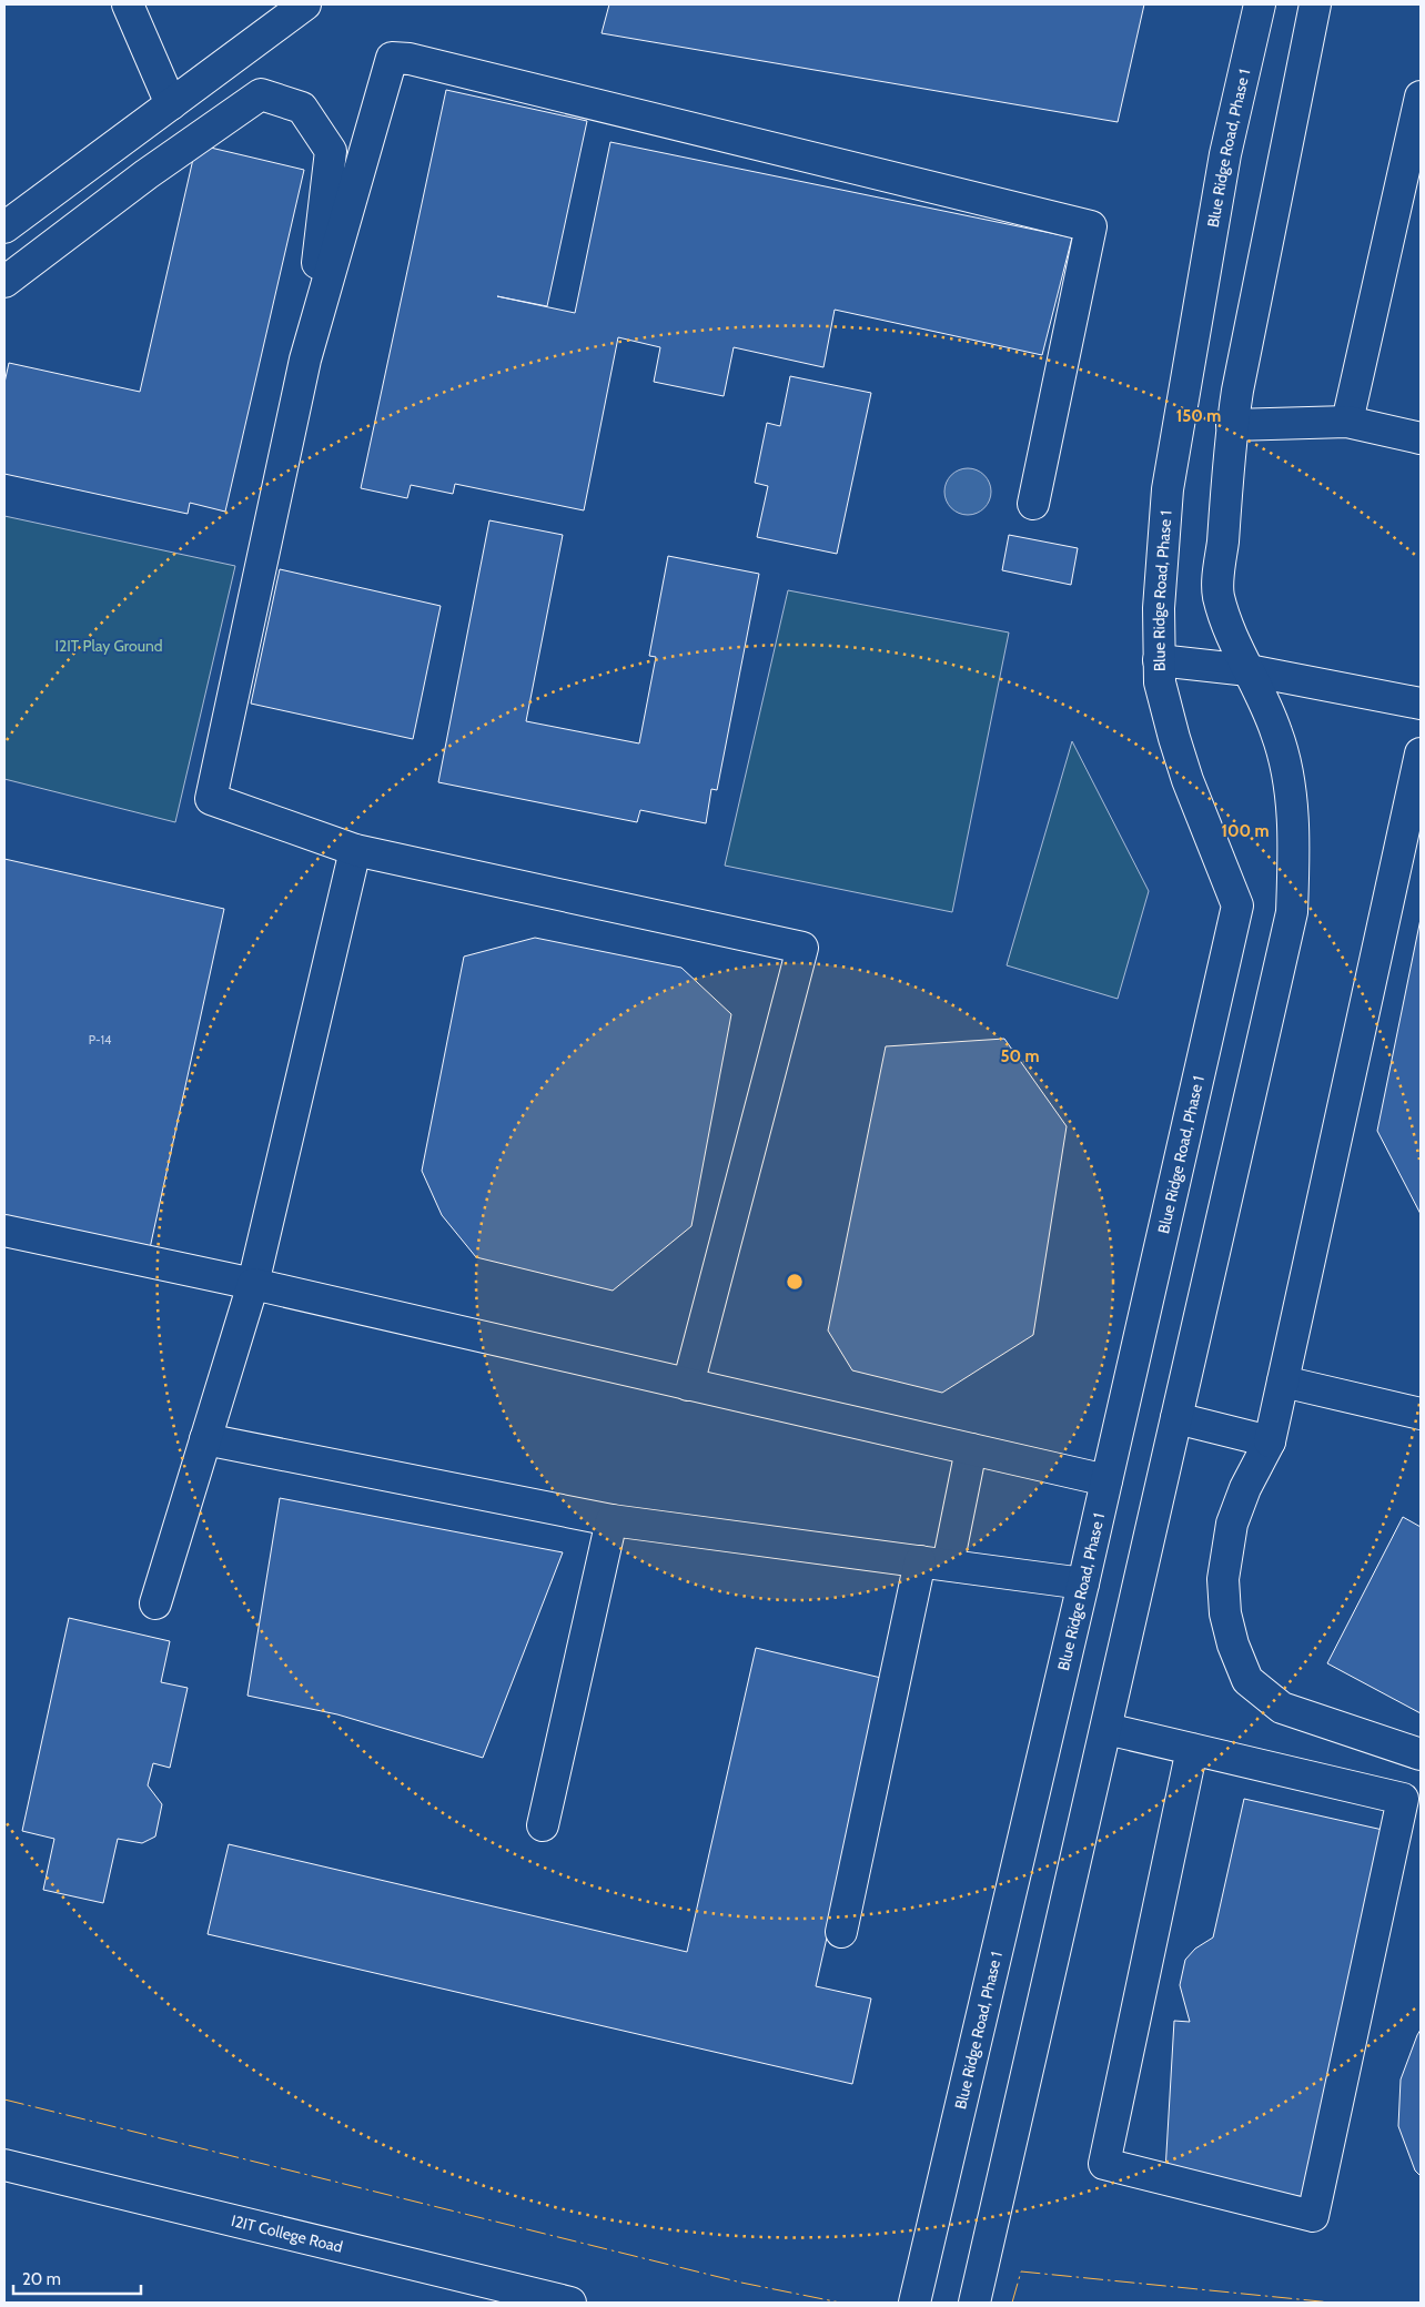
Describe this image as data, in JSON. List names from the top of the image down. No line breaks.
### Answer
{"streets":{"street":["Blue Ridge Road, Phase 1","I2IT College Road"]},"parks":["I2IT Play Ground"],"house_numbers":["P-14"],"scale_bar":"20 m","rings":["150 m","100 m","50 m"]}
